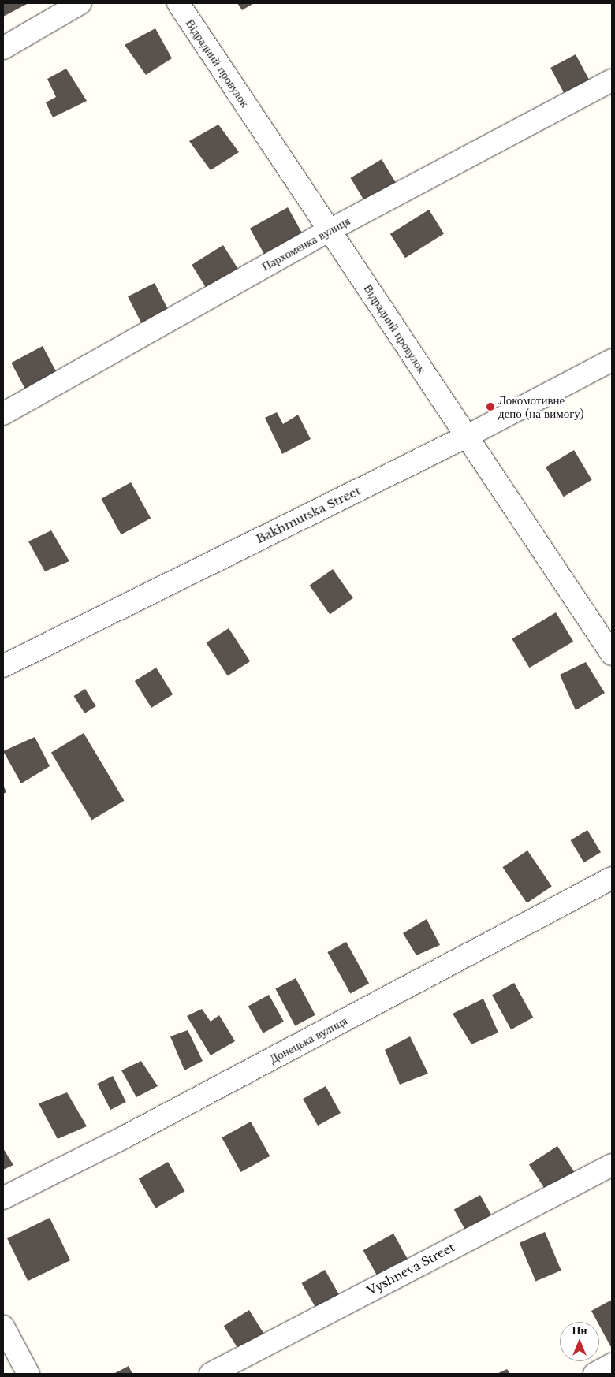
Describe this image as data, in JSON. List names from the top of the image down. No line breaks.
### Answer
{"streets":{"street":["Відрадний провулок","Пархоменка вулиця","Bakhmutska Street","Донецька вулиця","Vyshneva Street"]},"crossings":[["Відрадний провулок","Пархоменка вулиця"],["Відрадний провулок","Bakhmutska Street"]],"places":["Локомотивне депо (на вимогу)"],"north":"top"}
